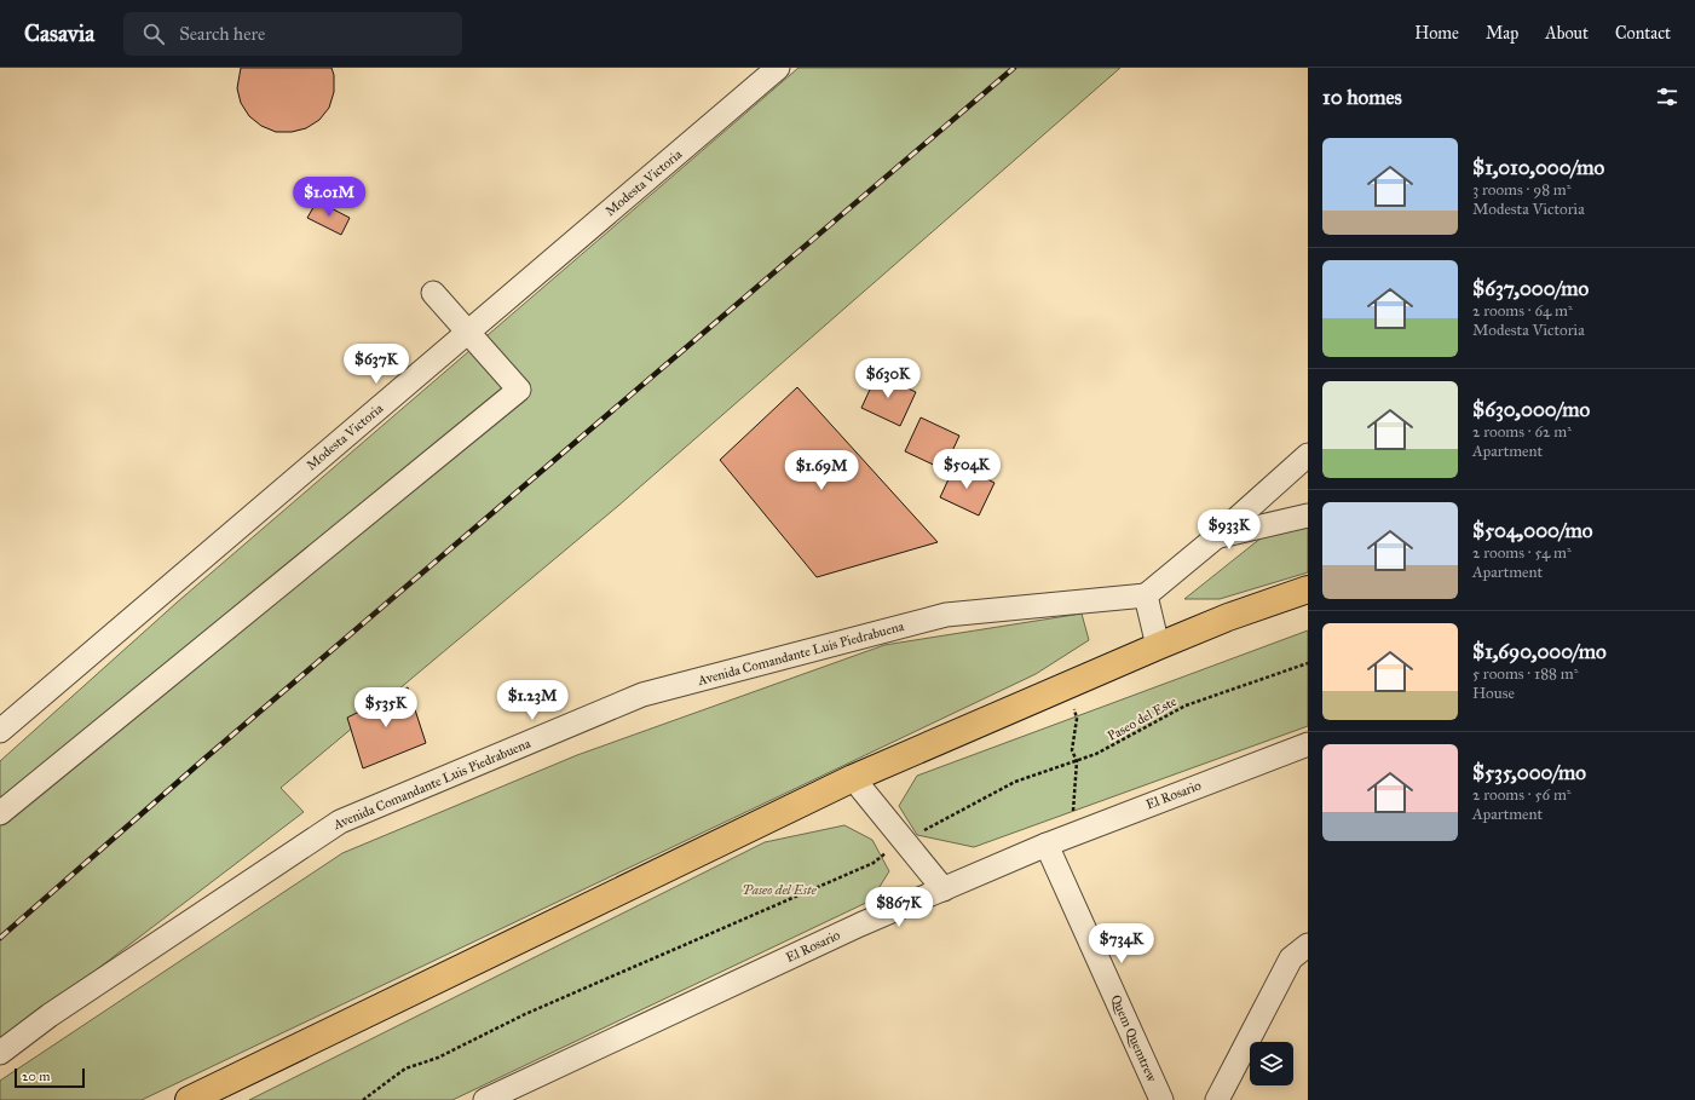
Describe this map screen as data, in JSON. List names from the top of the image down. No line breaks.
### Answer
{"streets":{"street":["Modesta Victoria","Avenida Comandante Luis Piedrabuena","El Rosario","Quem Quemtrew"],"path":["Paseo del Este"]},"crossings":[["El Rosario","Quem Quemtrew"]],"parks":["Paseo del Este"],"scale_bar":"20 m","page":{"header":"Casavia","search":"Search here","nav":["Home","Map","About","Contact"],"heading":"10 homes","list":[{"name":"$1,010,000/mo","note":"3 rooms · 98 m² · Modesta Victoria"},{"name":"$637,000/mo","note":"2 rooms · 64 m² · Modesta Victoria"},{"name":"$630,000/mo","note":"2 rooms · 62 m² · Apartment"},{"name":"$504,000/mo","note":"2 rooms · 54 m² · Apartment"},{"name":"$1,690,000/mo","note":"5 rooms · 188 m² · House"},{"name":"$535,000/mo","note":"2 rooms · 56 m² · Apartment"}],"price":["$1.01M","$637K","$630K","$504K","$1.69M","$933K","$1.23M","$535K","$867K","$734K"],"scale":"20 m"}}
